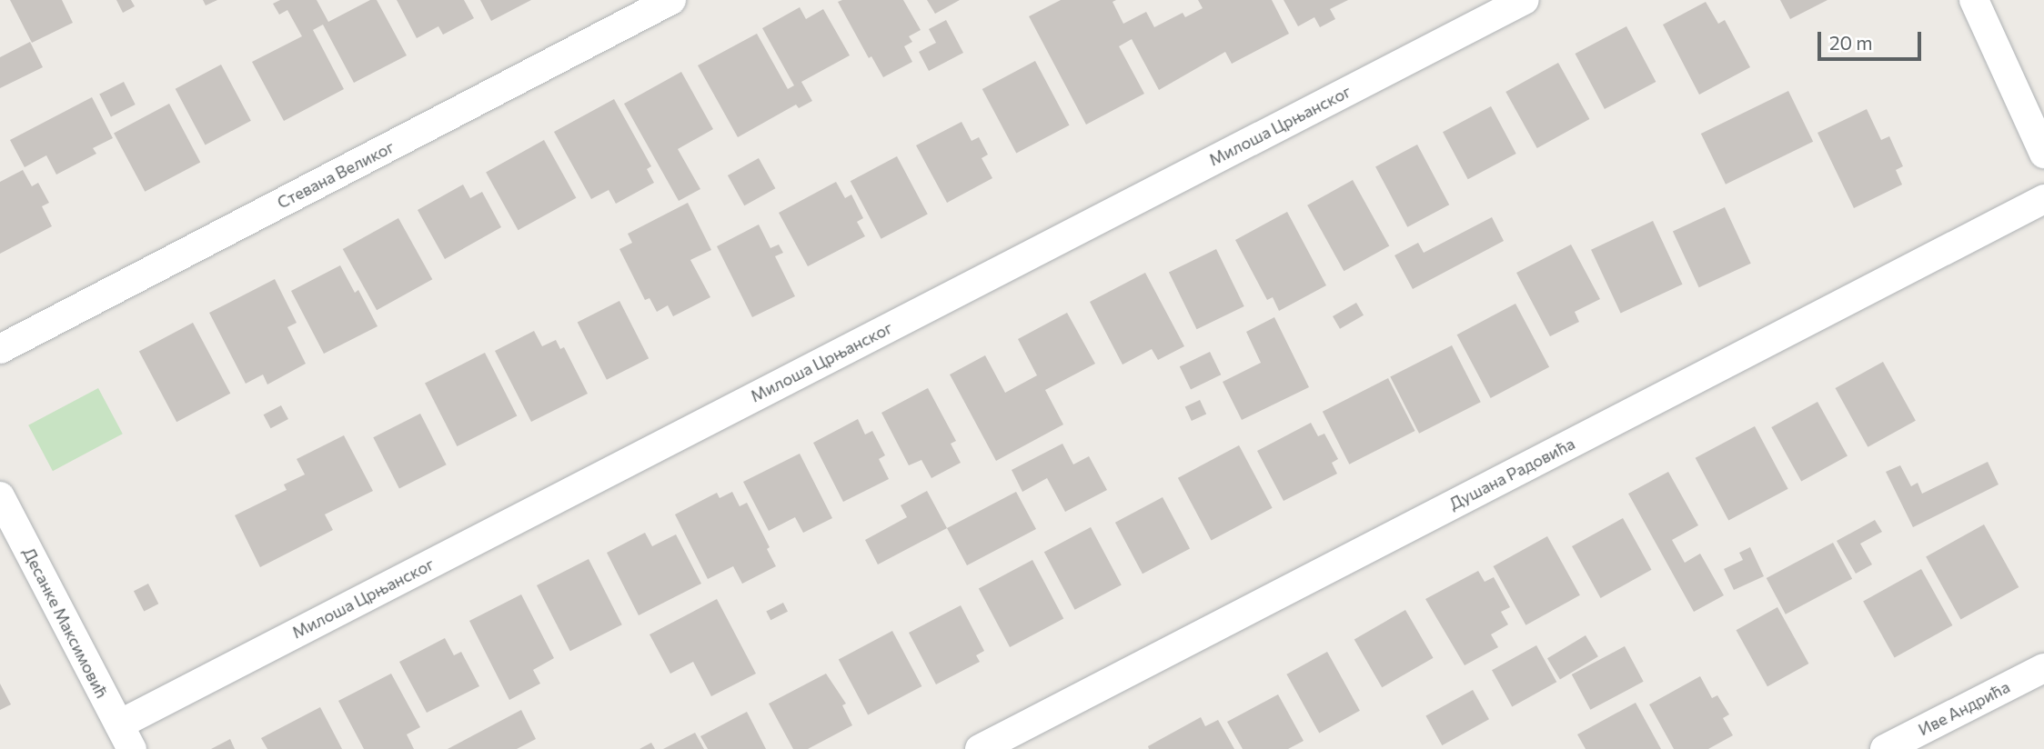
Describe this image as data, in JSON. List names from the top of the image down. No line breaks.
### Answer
{"streets":{"street":["Милоша Црњанског","Стевана Великог","Душана Радовића","Десанке Максимовић","Иве Андрића"]},"crossings":[["Милоша Црњанског","Десанке Максимовић"]],"scale_bar":"20 m"}
